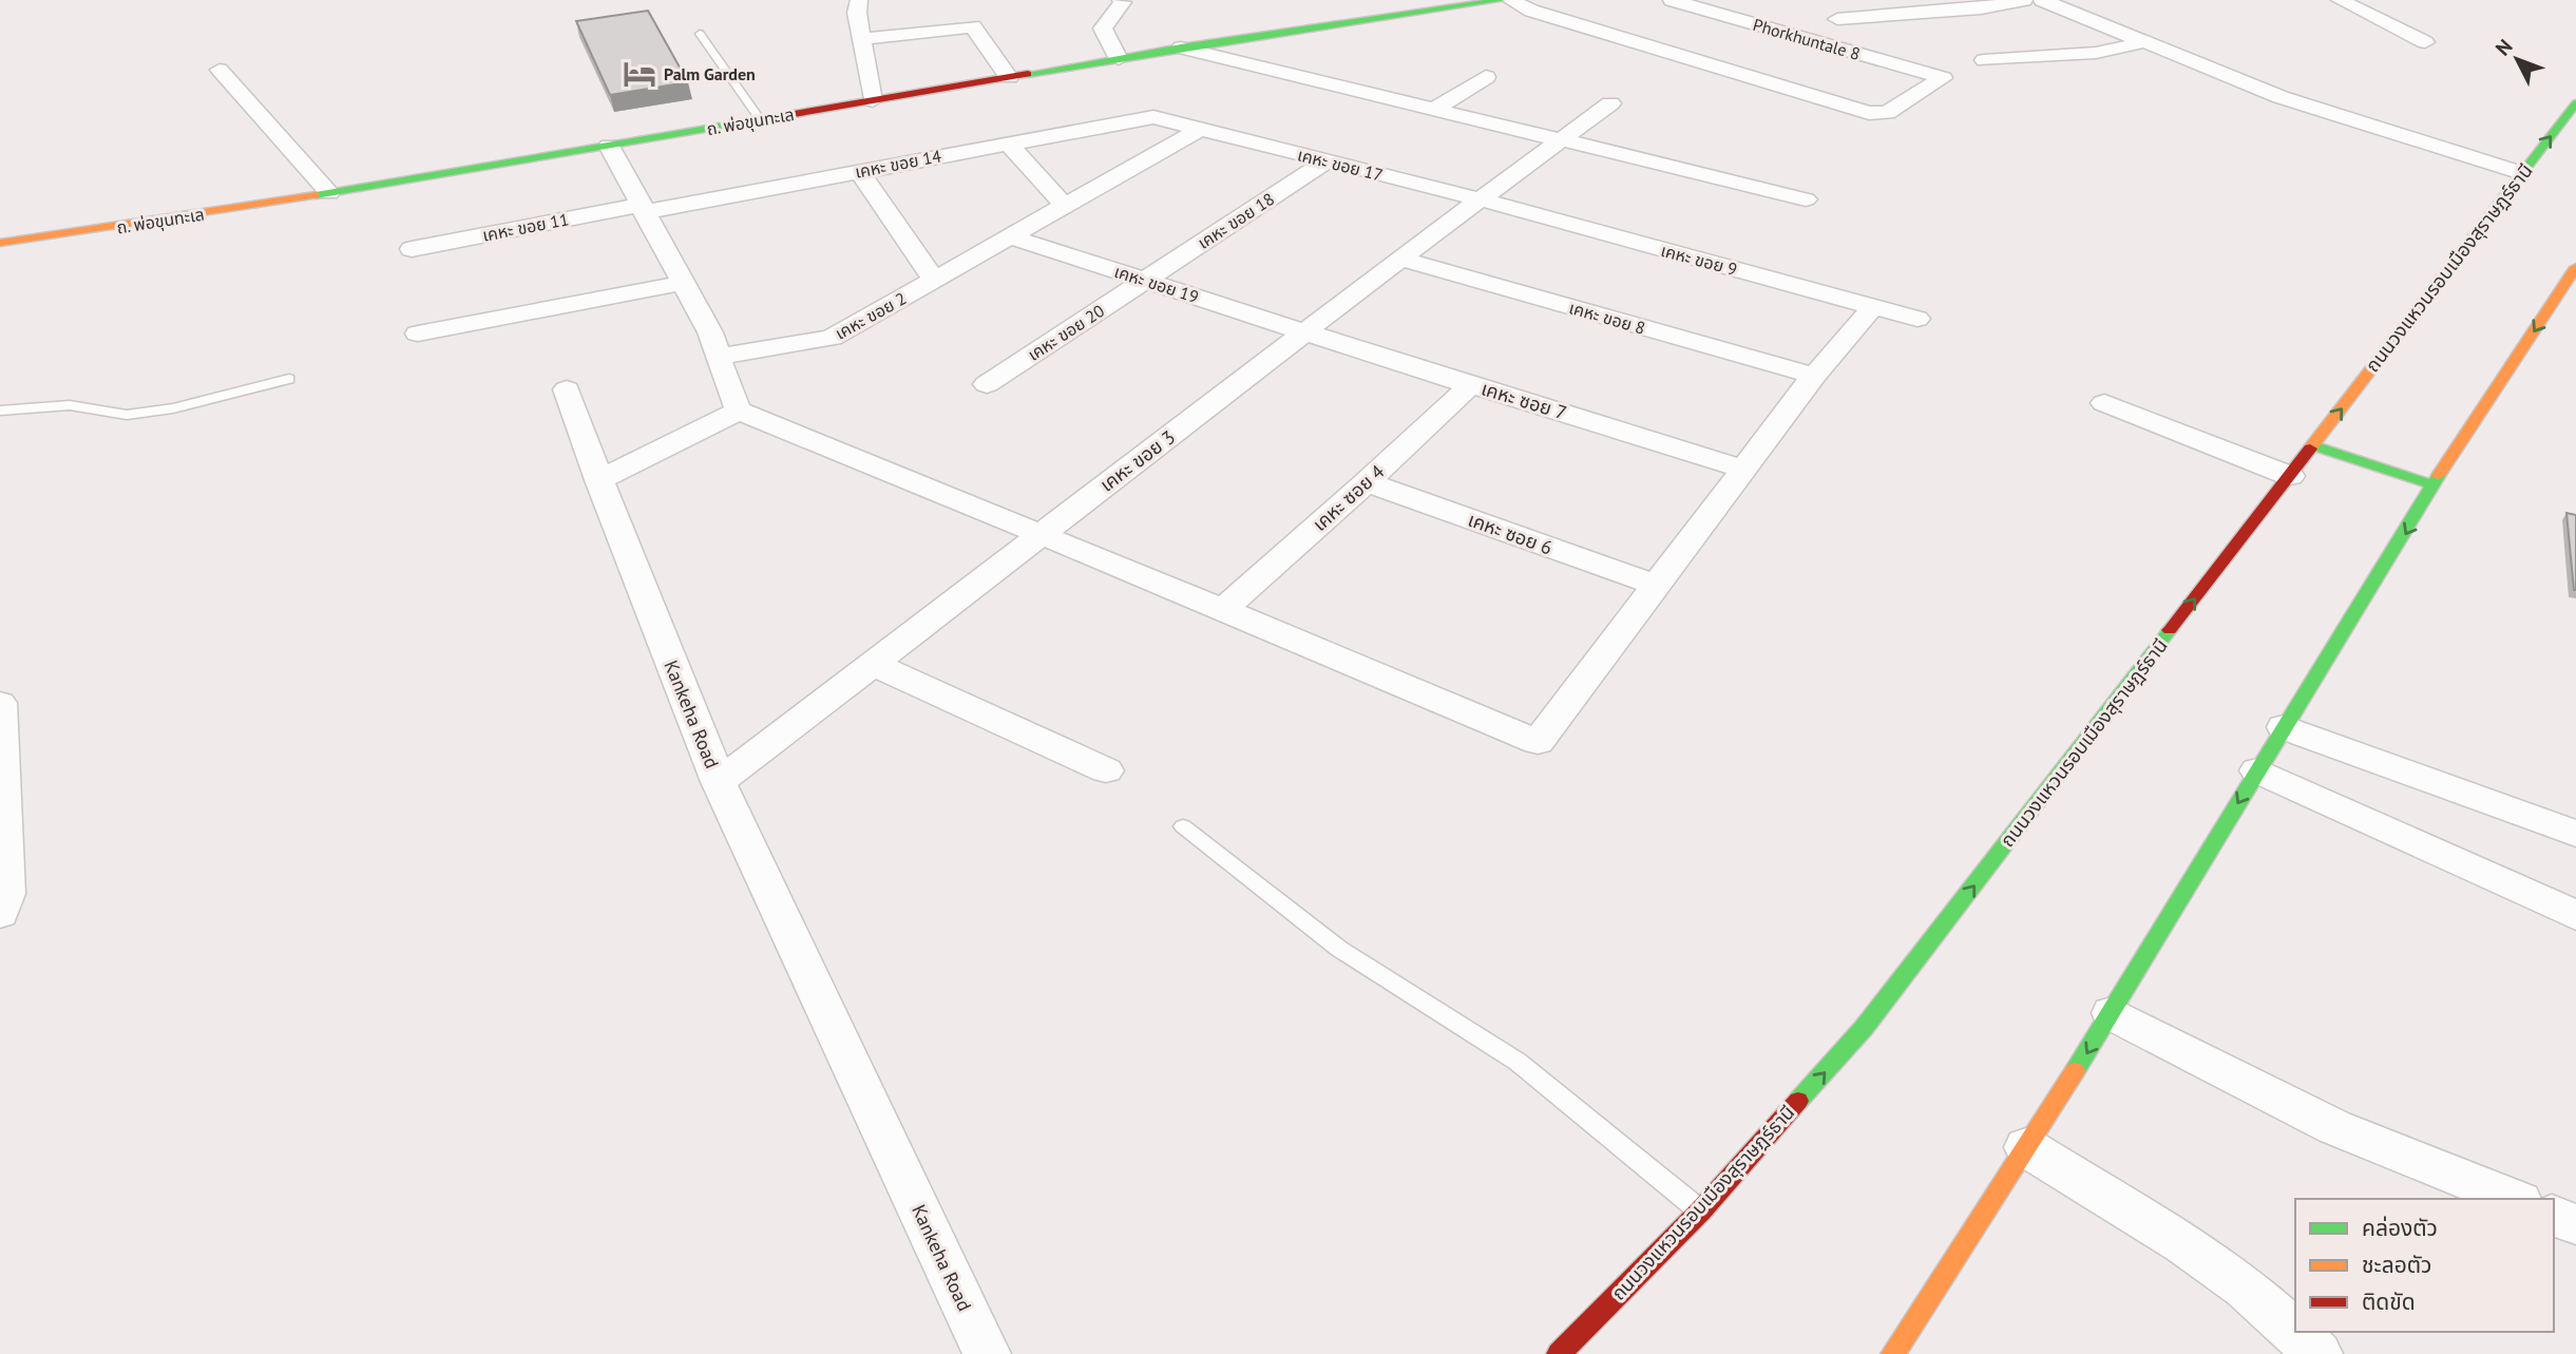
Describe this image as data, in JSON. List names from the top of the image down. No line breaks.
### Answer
{"streets":{"main road":["ถ. พ่อขุนทะเล","ถนนวงแหวนรอบเมืองสุราษฎร์ธานี"],"street":["Phorkhuntale 8","เคหะ ขอย 14","เคหะ ขอย 17","เคหะ ขอย 18","เคหะ ขอย 11","เคหะ ขอย 9","เคหะ ขอย 19","เคหะ ขอย 2","เคหะ ขอย 8","เคหะ ขอย 20","เคหะ ซอย 7","เคหะ ขอย 3","เคหะ ซอย 4","เคหะ ซอย 6","Kankeha Road"]},"crossings":[["เคหะ ขอย 14","เคหะ ขอย 17"],["เคหะ ขอย 14","เคหะ ขอย 11"],["เคหะ ขอย 17","เคหะ ขอย 18"],["เคหะ ขอย 17","เคหะ ขอย 9"],["เคหะ ขอย 17","เคหะ ขอย 3"],["เคหะ ขอย 18","เคหะ ขอย 19"],["เคหะ ขอย 18","เคหะ ขอย 20"],["เคหะ ขอย 9","เคหะ ขอย 3"],["เคหะ ขอย 19","เคหะ ขอย 2"],["เคหะ ขอย 19","เคหะ ขอย 20"],["เคหะ ขอย 19","เคหะ ซอย 7"],["เคหะ ขอย 19","เคหะ ขอย 3"],["เคหะ ขอย 8","เคหะ ขอย 3"],["เคหะ ซอย 7","เคหะ ขอย 3"],["เคหะ ซอย 7","เคหะ ซอย 4"],["เคหะ ขอย 3","Kankeha Road"],["เคหะ ซอย 4","เคหะ ซอย 6"]],"places":{"hotel":["Palm Garden"]},"legend":["คล่องตัว","ชะลอตัว","ติดขัด"],"north":"top left"}
